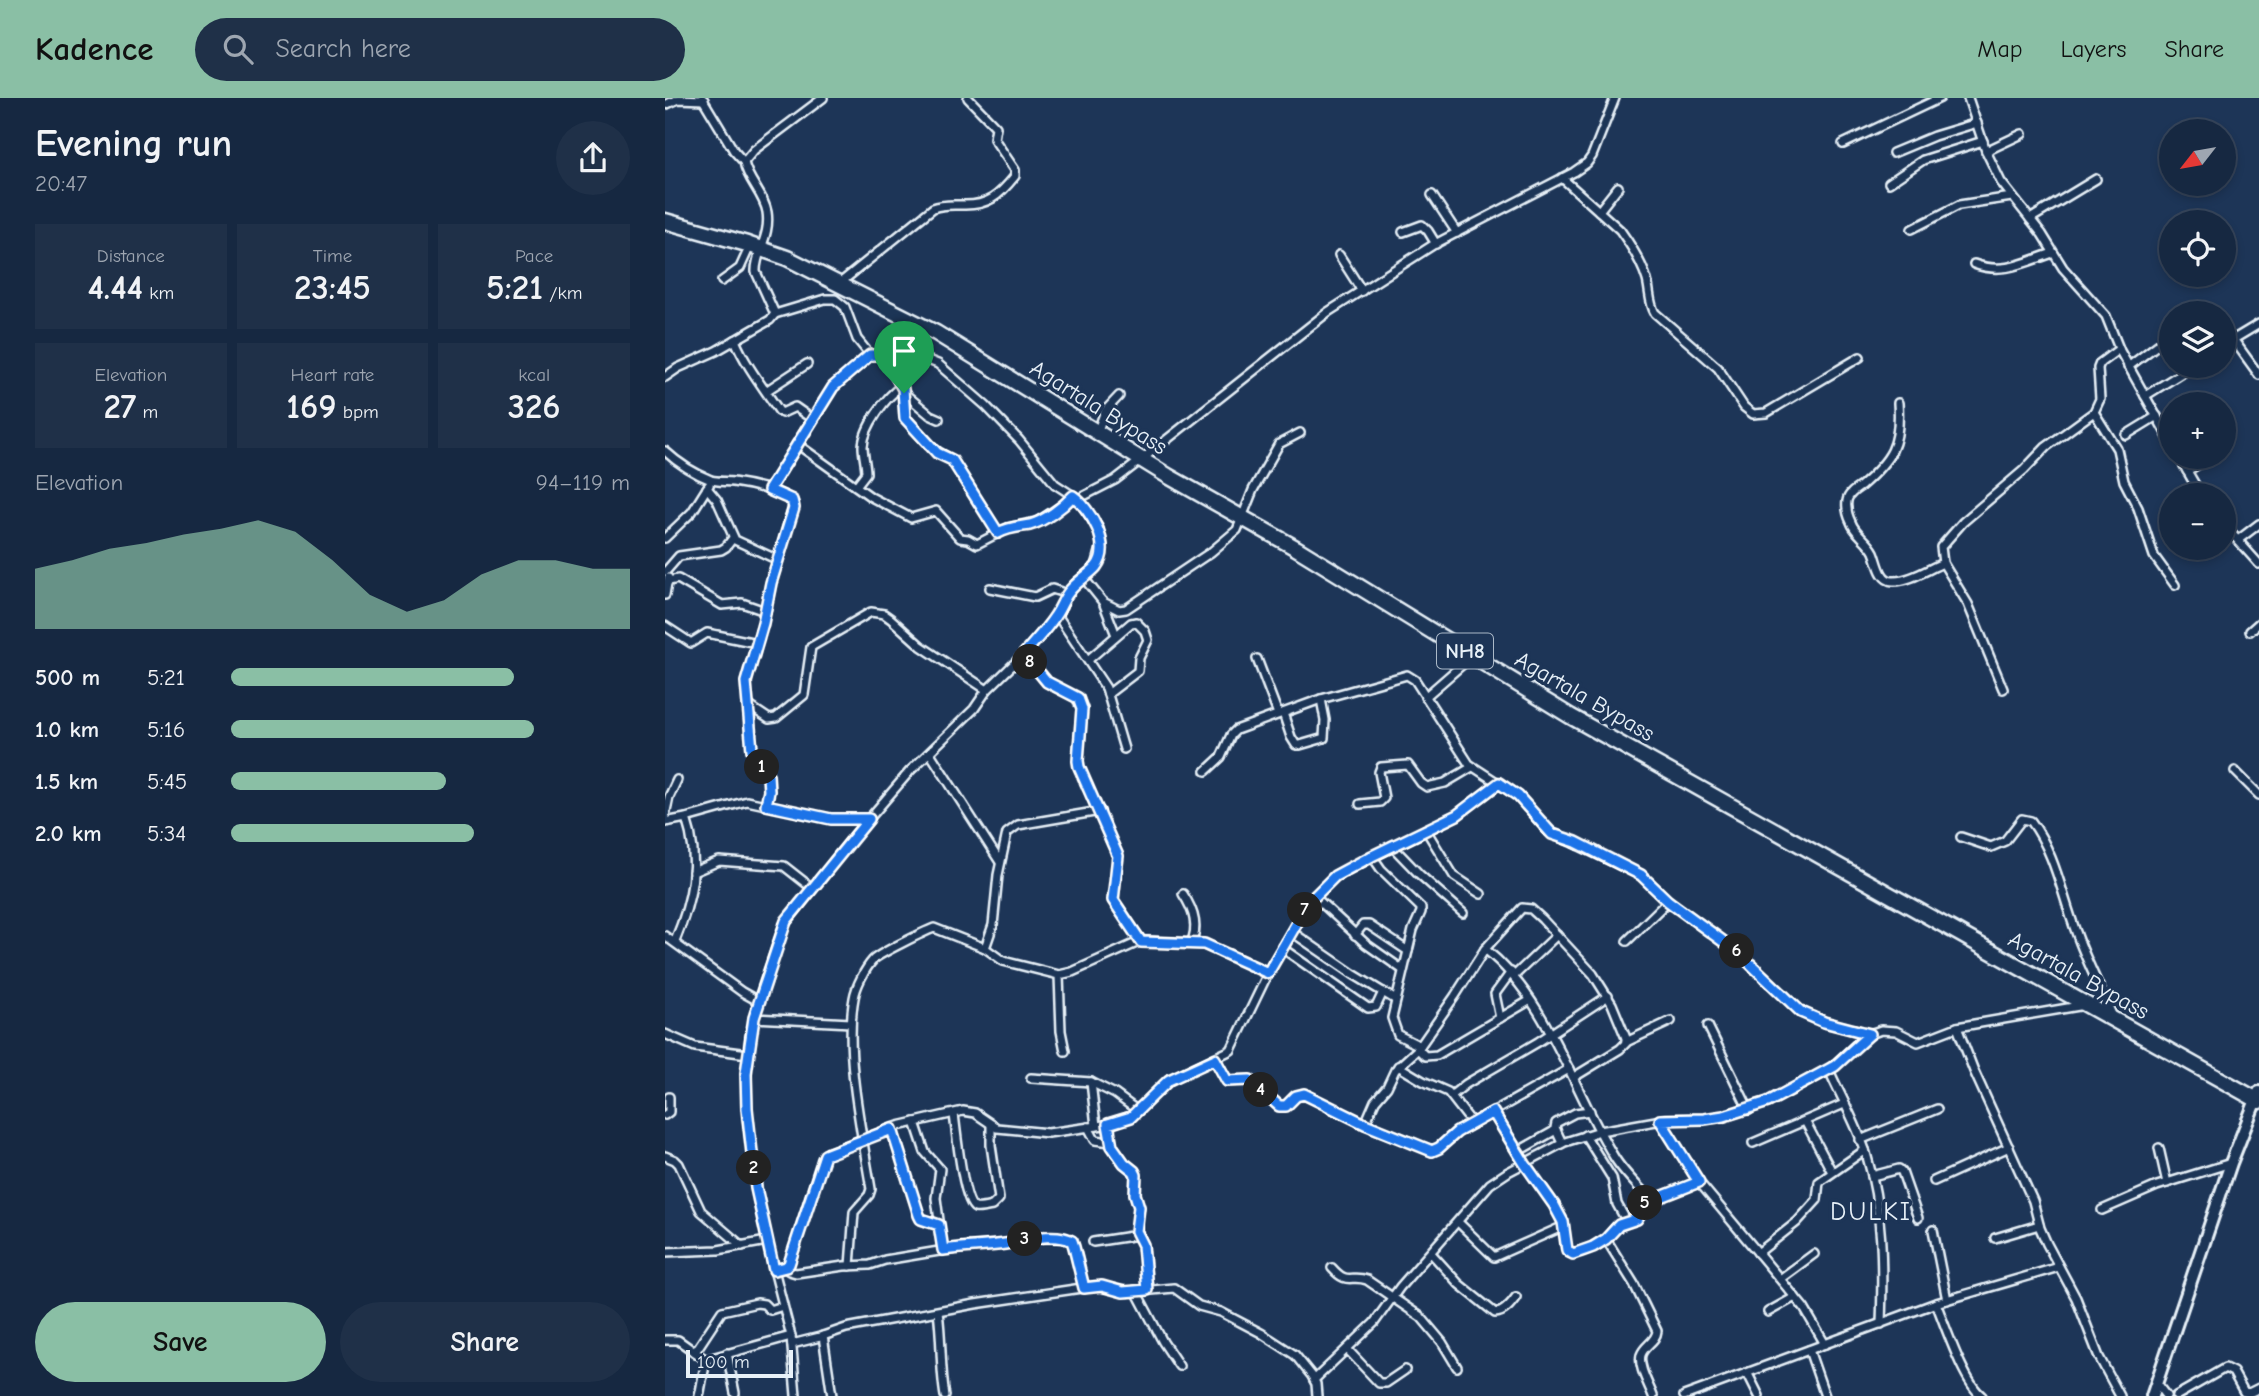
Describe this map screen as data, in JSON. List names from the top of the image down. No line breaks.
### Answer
{"streets":{"highway":["Agartala Bypass","NH8"]},"districts":["DULKI"],"scale_bar":"100 m","north":"bottom left","page":{"header":"Kadence","search":"Search here","nav":["Map","Layers","Share"],"heading":["Evening run","20:47"],"map_buttons":["+","−"],"stats":[["Distance","4.44 km"],["Time","23:45"],["Pace","5:21 /km"],["Elevation","27 m"],["Heart rate","169 bpm"],["kcal","326"]],"chart":["Elevation","94–119 m"],"pins":["8","1","7","6","4","2","5","3"],"list":[{"name":"500 m","note":"5:21"},{"name":"1.0 km","note":"5:16"},{"name":"1.5 km","note":"5:45"},{"name":"2.0 km","note":"5:34"}],"buttons":["Save","Share"],"scale":"100 m"}}
